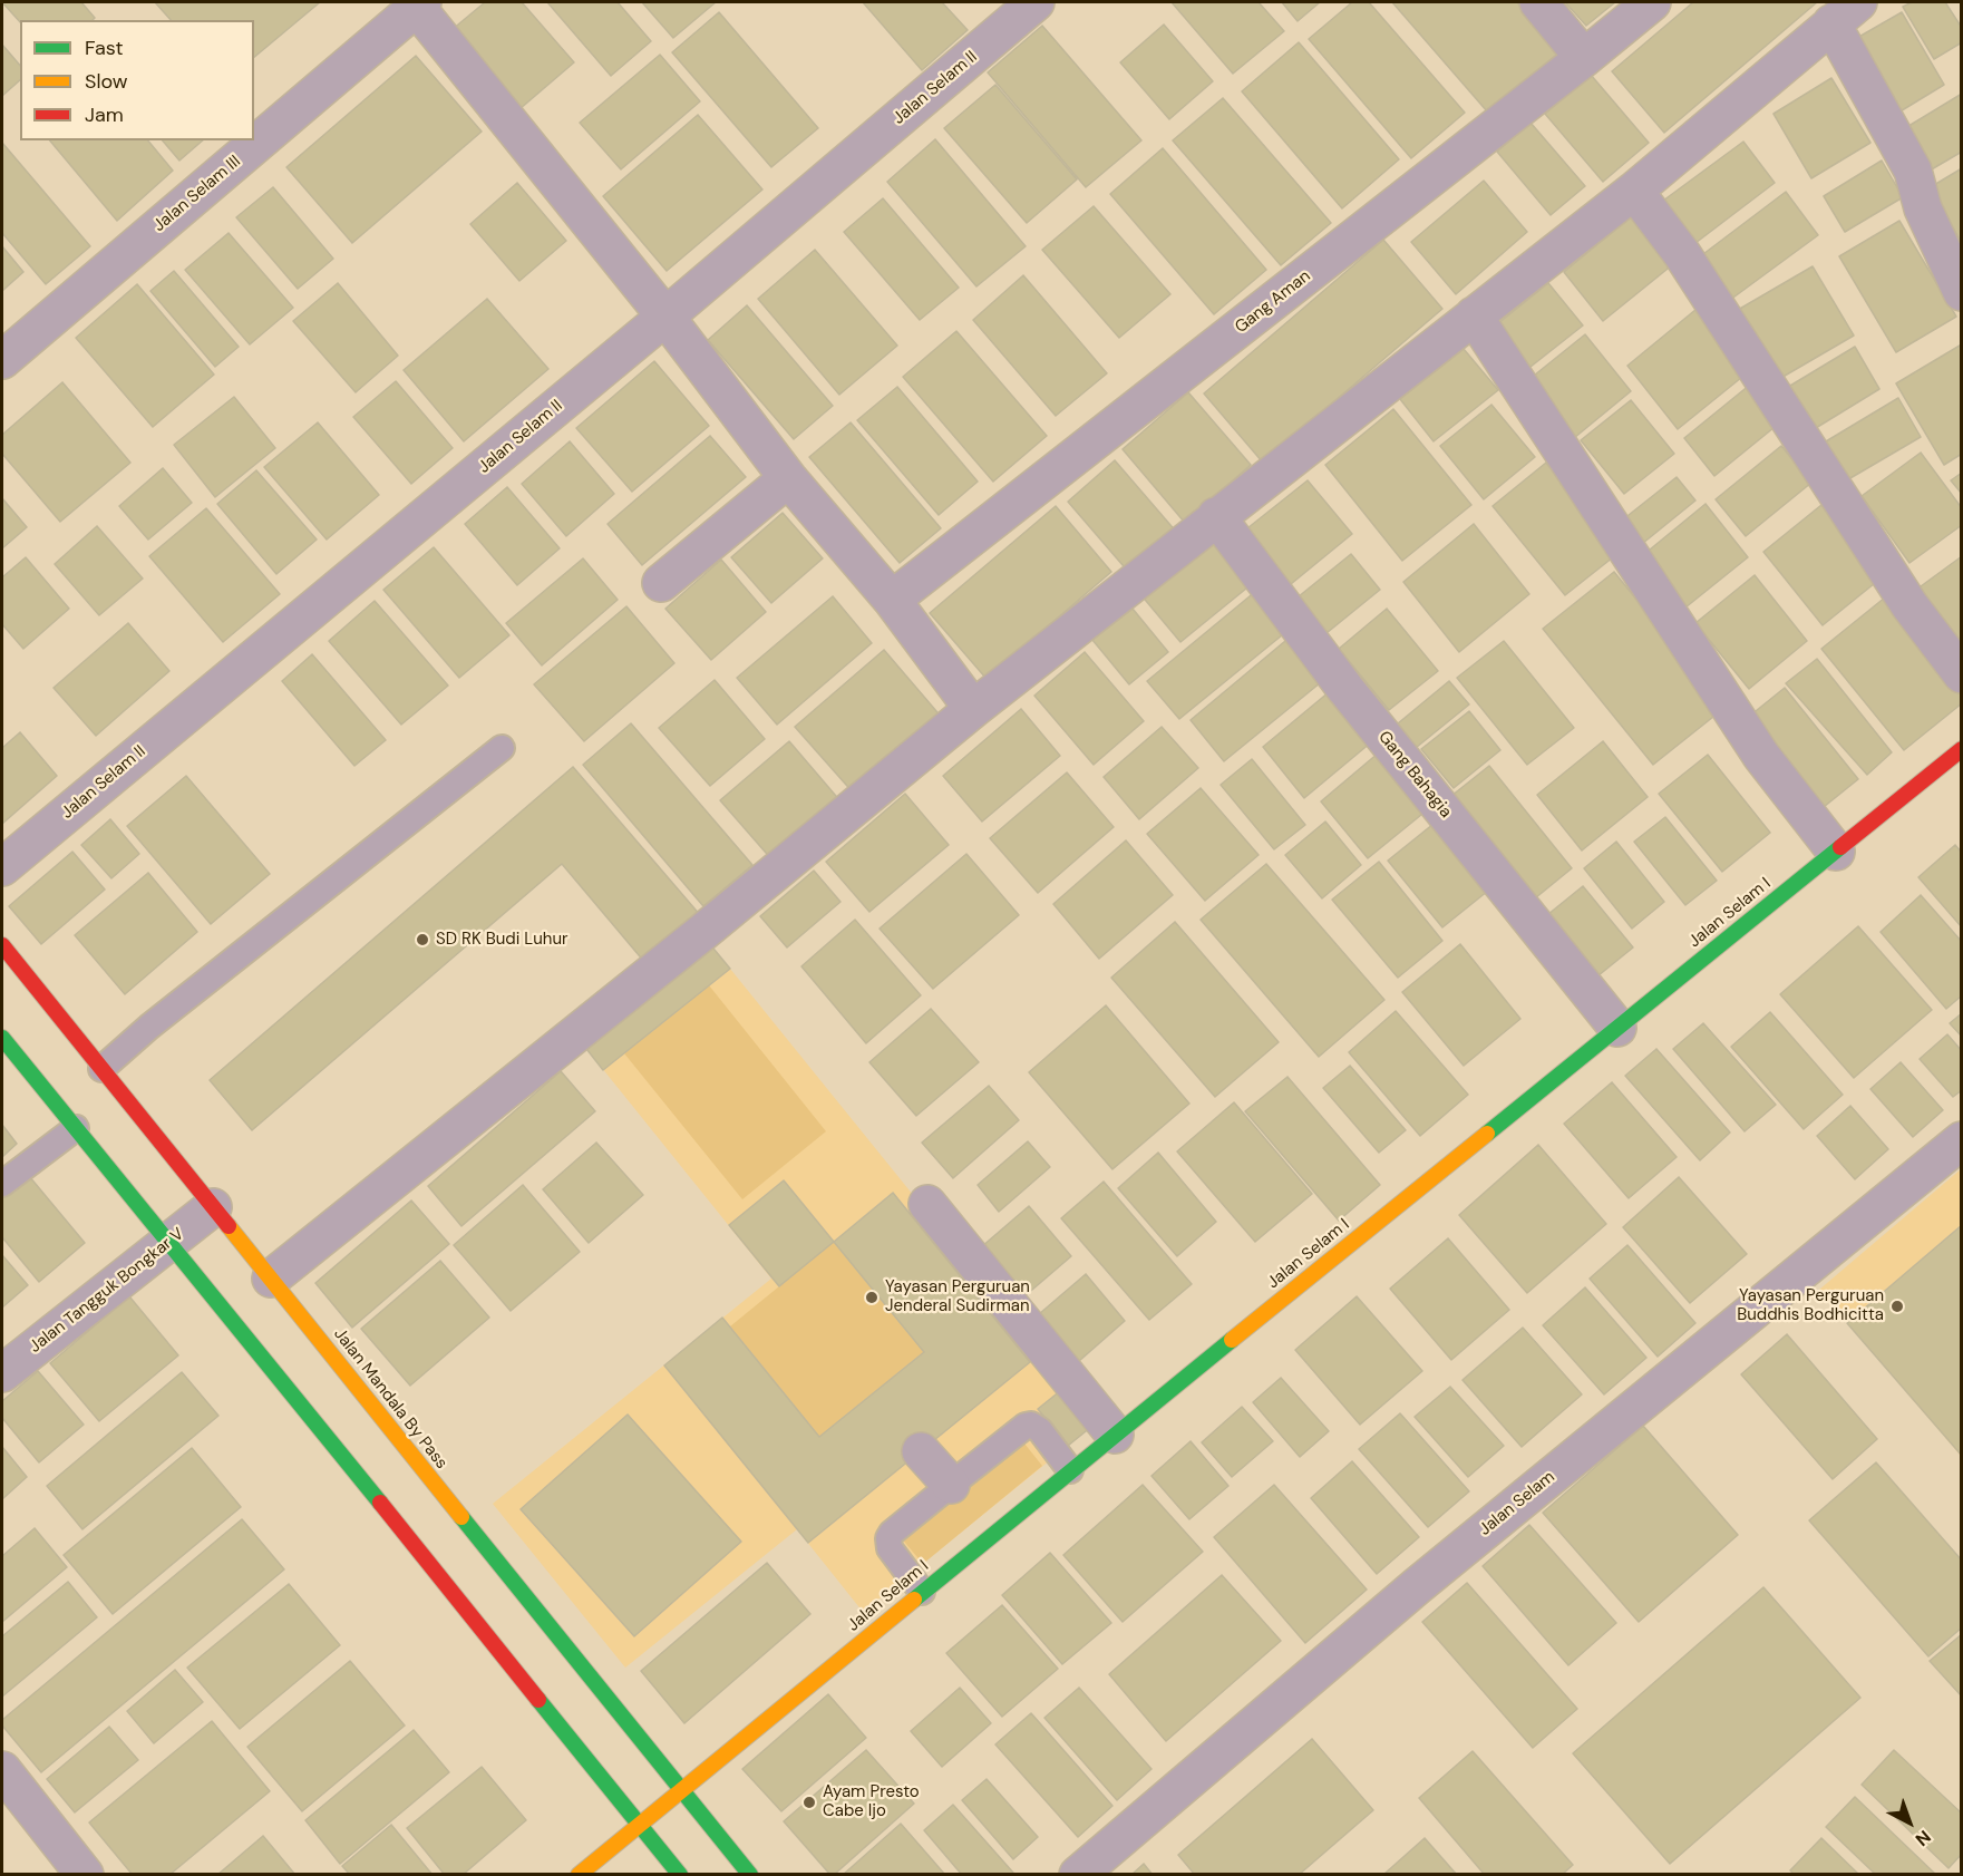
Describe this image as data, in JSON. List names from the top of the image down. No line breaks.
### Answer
{"streets":{"street":["Jalan Selam II","Jalan Selam III","Gang Aman","Gang Bahagia","Jalan Selam I","Jalan Tangguk Bongkar V","Jalan Mandala By Pass","Jalan Selam"]},"crossings":[["Gang Bahagia","Jalan Selam I"],["Jalan Selam I","Jalan Mandala By Pass"],["Jalan Tangguk Bongkar V","Jalan Mandala By Pass"]],"places":["SD RK Budi Luhur","Yayasan Perguruan Jenderal Sudirman","Yayasan Perguruan Buddhis Bodhicitta","Ayam Presto Cabe Ijo"],"legend":["Fast","Slow","Jam"],"north":"bottom right"}
